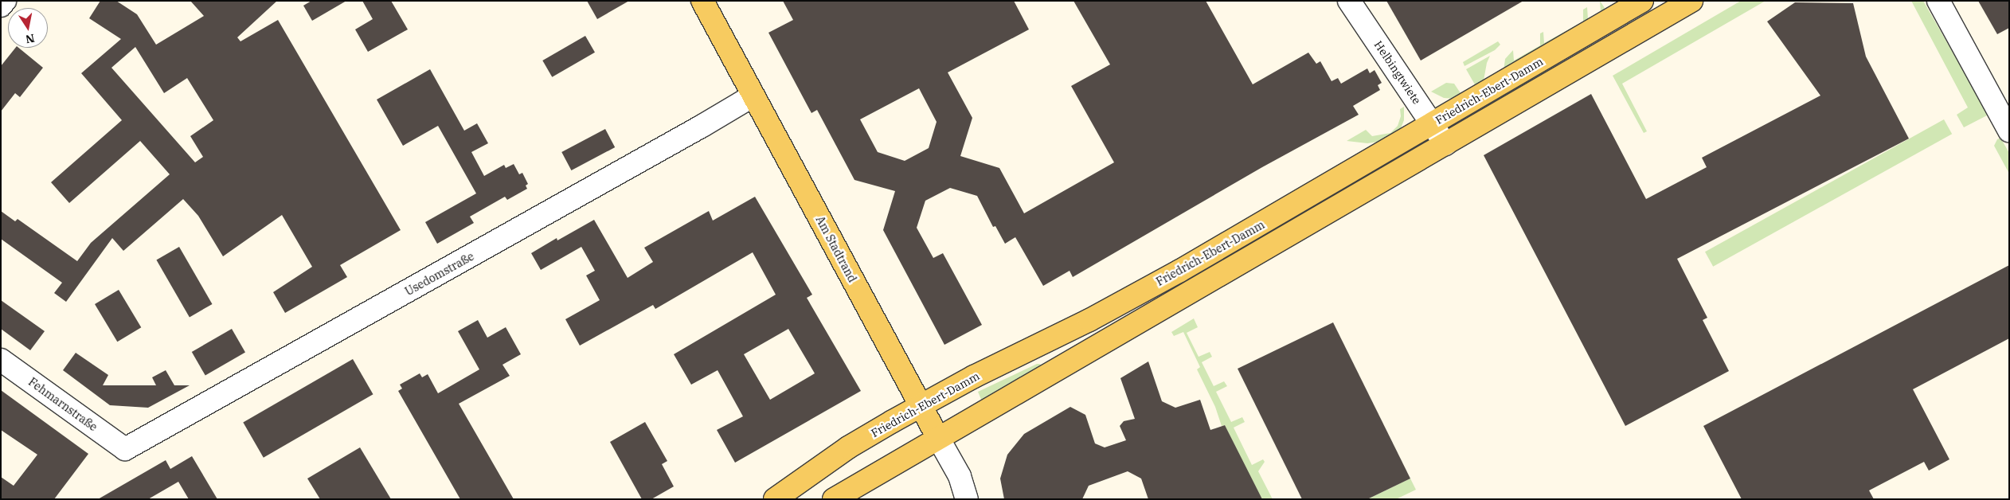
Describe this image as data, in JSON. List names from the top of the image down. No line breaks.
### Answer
{"streets":{"main road":["Friedrich-Ebert-Damm","Am Stadtrand"],"street":["Helbingtwiete","Usedomstraße","Fehmarnstraße"]},"crossings":[["Helbingtwiete","Friedrich-Ebert-Damm"],["Friedrich-Ebert-Damm","Am Stadtrand"],["Am Stadtrand","Usedomstraße"],["Usedomstraße","Fehmarnstraße"]],"north":"bottom"}
